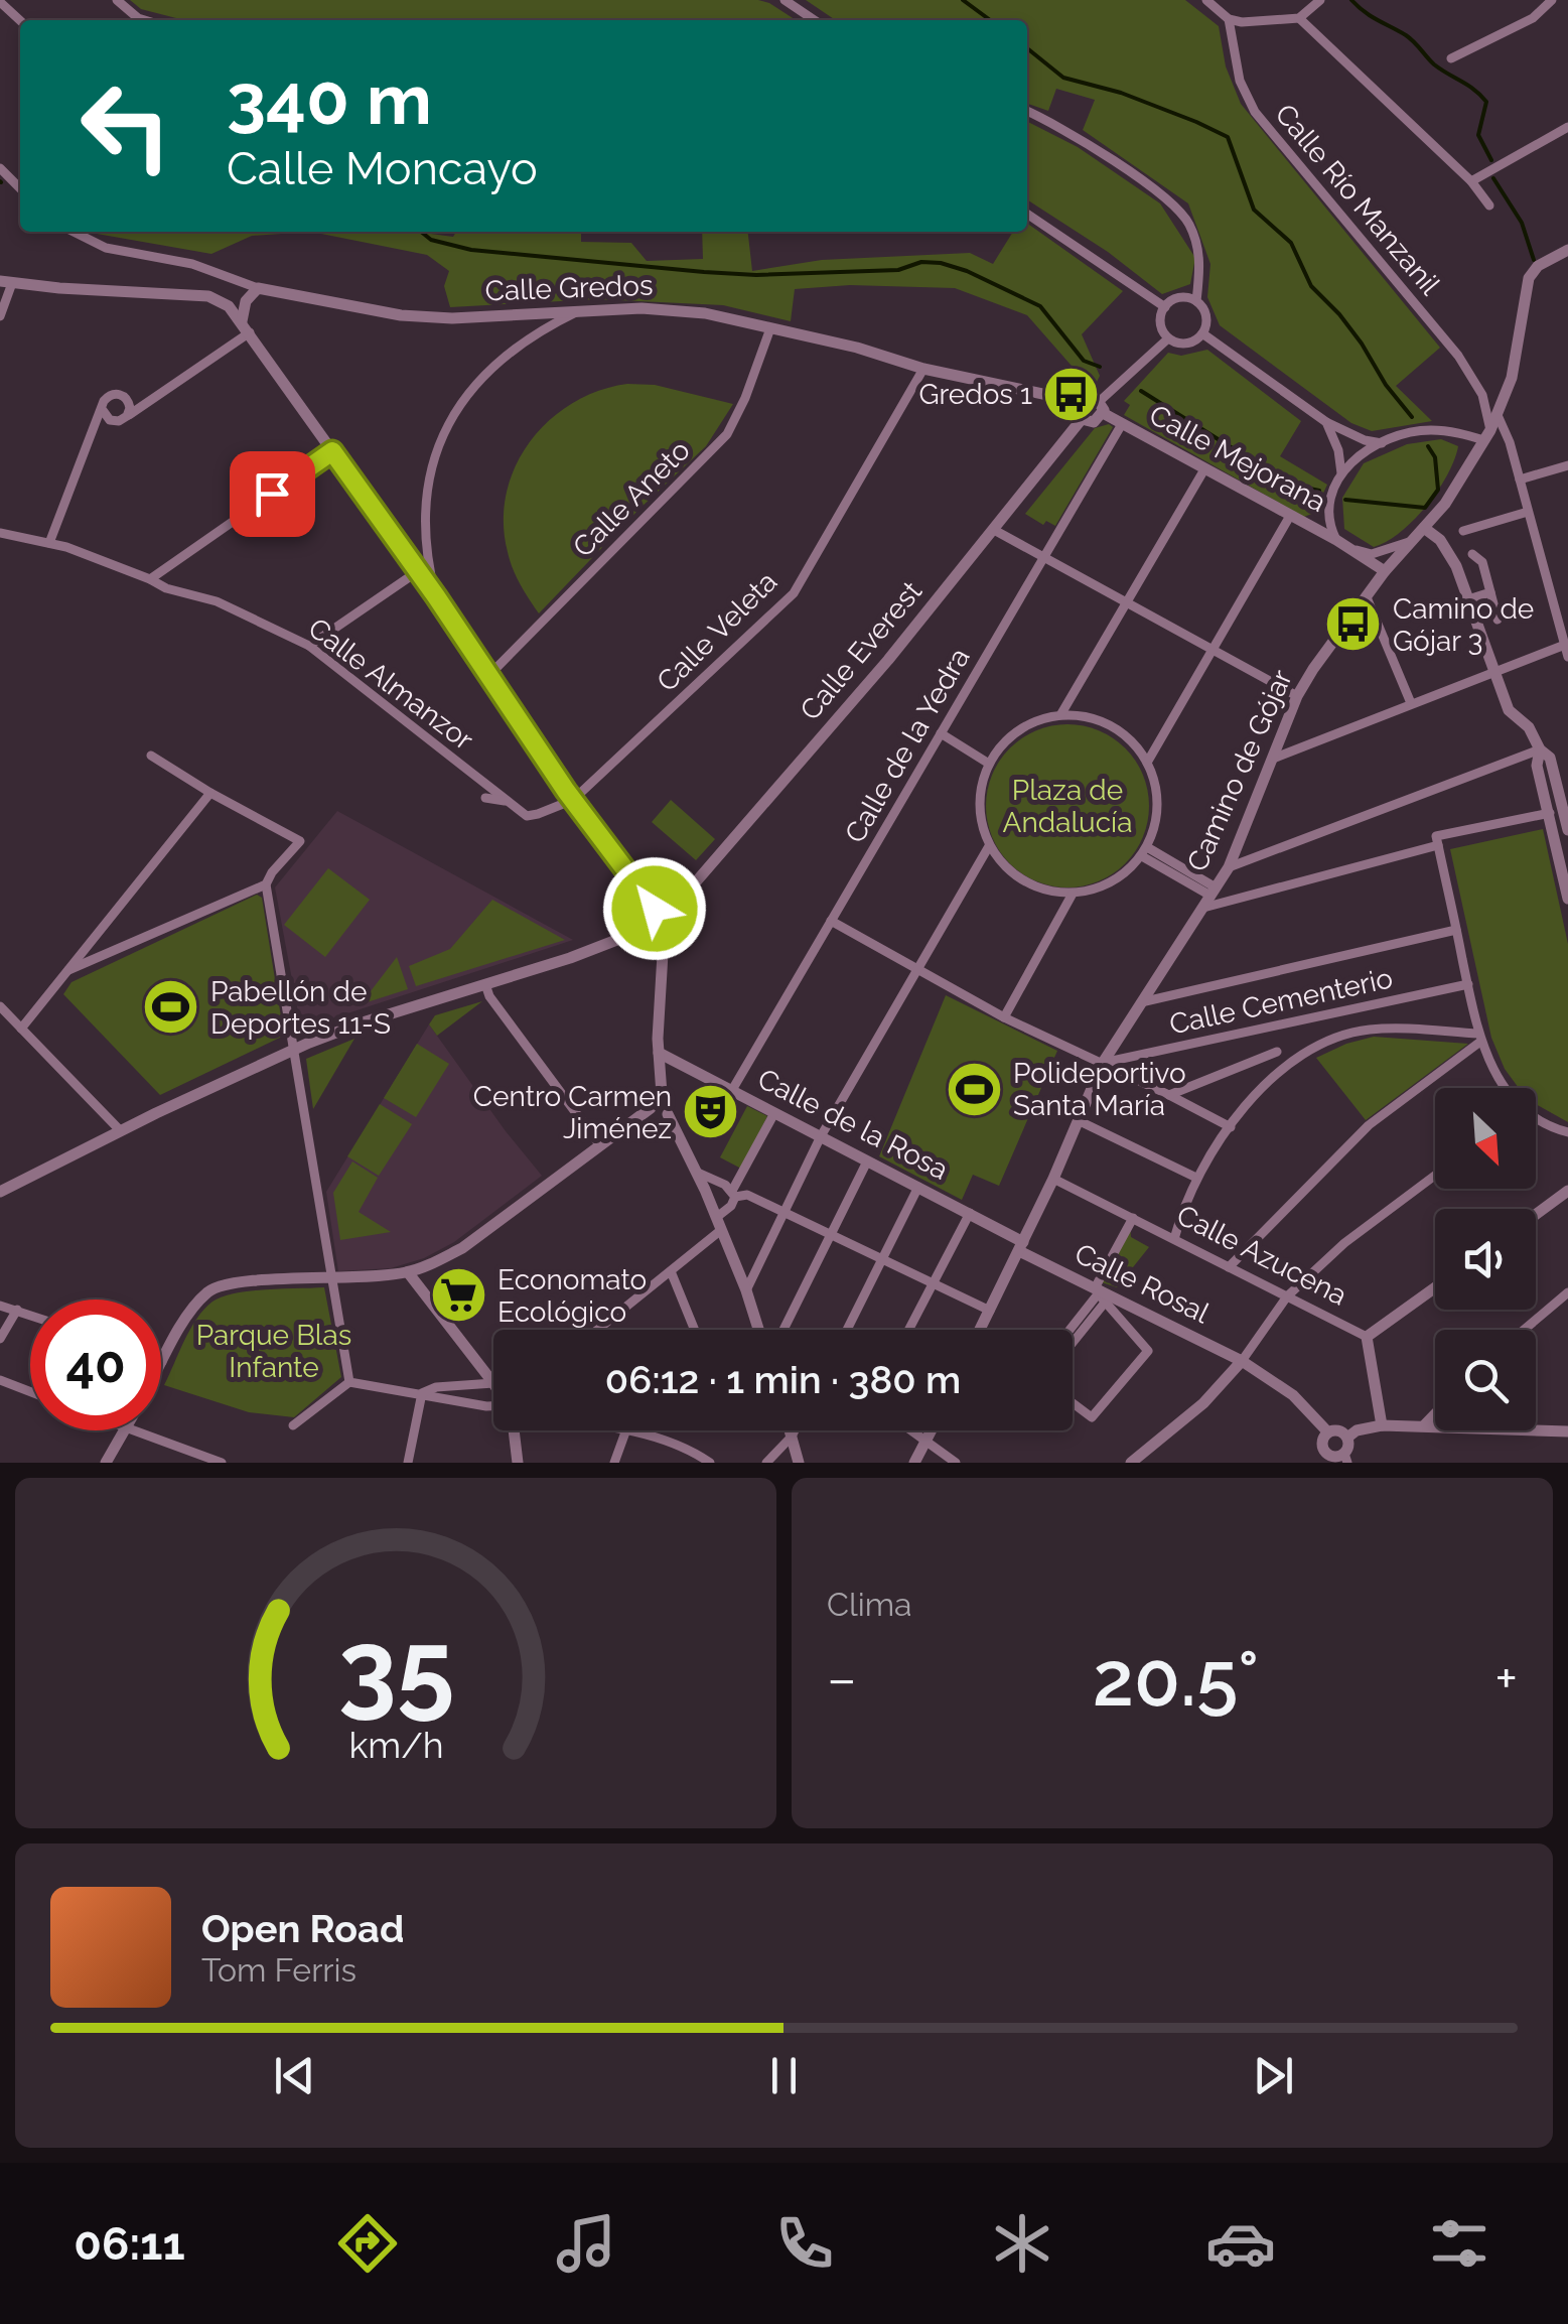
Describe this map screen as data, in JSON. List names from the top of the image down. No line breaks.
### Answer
{"streets":{"street":["Calle Río Manzanil","Calle Gredos","Calle Mejorana","Calle Aneto","Calle Veleta","Calle Everest","Calle Almanzor","Calle de la Yedra","Camino de Gójar","Calle Cementerio","Calle de la Rosa","Calle Azucena","Calle Rosal"]},"crossings":[["Calle Río Manzanil","Camino de Gójar"],["Calle Gredos","Calle Mejorana"],["Calle Gredos","Calle Aneto"],["Calle Gredos","Calle Veleta"],["Calle Gredos","Calle Everest"],["Calle Mejorana","Calle Everest"],["Calle Mejorana","Calle de la Yedra"],["Calle Mejorana","Camino de Gójar"],["Calle Veleta","Calle Almanzor"],["Calle de la Yedra","Calle de la Rosa"],["Camino de Gójar","Calle Cementerio"],["Camino de Gójar","Calle de la Rosa"],["Camino de Gójar","Calle Azucena"],["Camino de Gójar","Calle Rosal"],["Calle de la Rosa","Calle Rosal"]],"parks":["Plaza de Andalucía","Parque Blas Infante"],"places":{"bus stop":["Gredos 1","Camino de Gójar 3"],"sports":["Pabellón de Deportes 11-S","Polideportivo Santa María"],"theatre":["Centro Carmen Jiménez"],"supermarket":["Economato Ecológico"]},"north":"bottom right","page":{"turn":["340 m","Calle Moncayo"],"limit":"40","trip":"06:12 · 1 min · 380 m","tile":"Clima","heat":["−","20.5°","+"],"song":["Open Road","Tom Ferris"],"tabs":"06:11","gauge":["35","km/h"]}}
